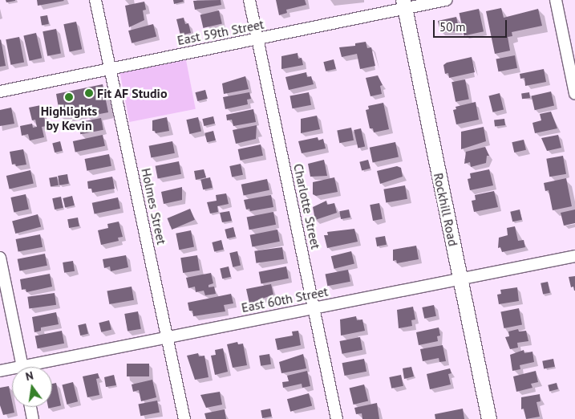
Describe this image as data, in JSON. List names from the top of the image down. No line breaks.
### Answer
{"streets":{"main road":["Rockhill Road"],"street":["East 59th Street","Holmes Street","Charlotte Street","East 60th Street"]},"crossings":[["East 59th Street","Holmes Street"],["East 59th Street","Charlotte Street"],["East 59th Street","Rockhill Road"],["Holmes Street","East 60th Street"],["Charlotte Street","East 60th Street"],["Rockhill Road","East 60th Street"]],"places":["Fit AF Studio","Highlights by Kevin"],"scale_bar":"50 m","north":"top"}
